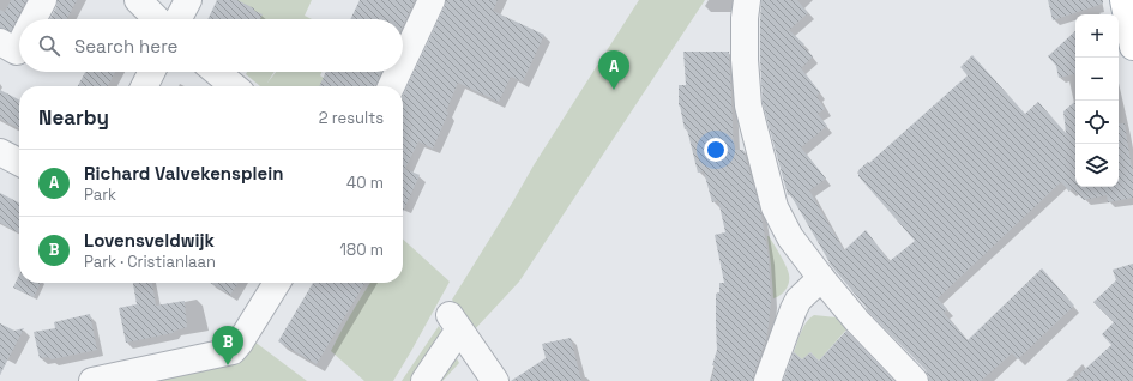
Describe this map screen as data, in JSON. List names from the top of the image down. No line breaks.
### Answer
{"page":{"map_buttons":["+","−"],"search":"Search here","pins":["A","B"],"heading":["Nearby","2 results"],"list":[{"mark":"A","name":"Richard Valvekensplein","note":"Park","value":"40 m"},{"mark":"B","name":"Lovensveldwijk","note":"Park · Cristianlaan","value":"180 m"}]}}
